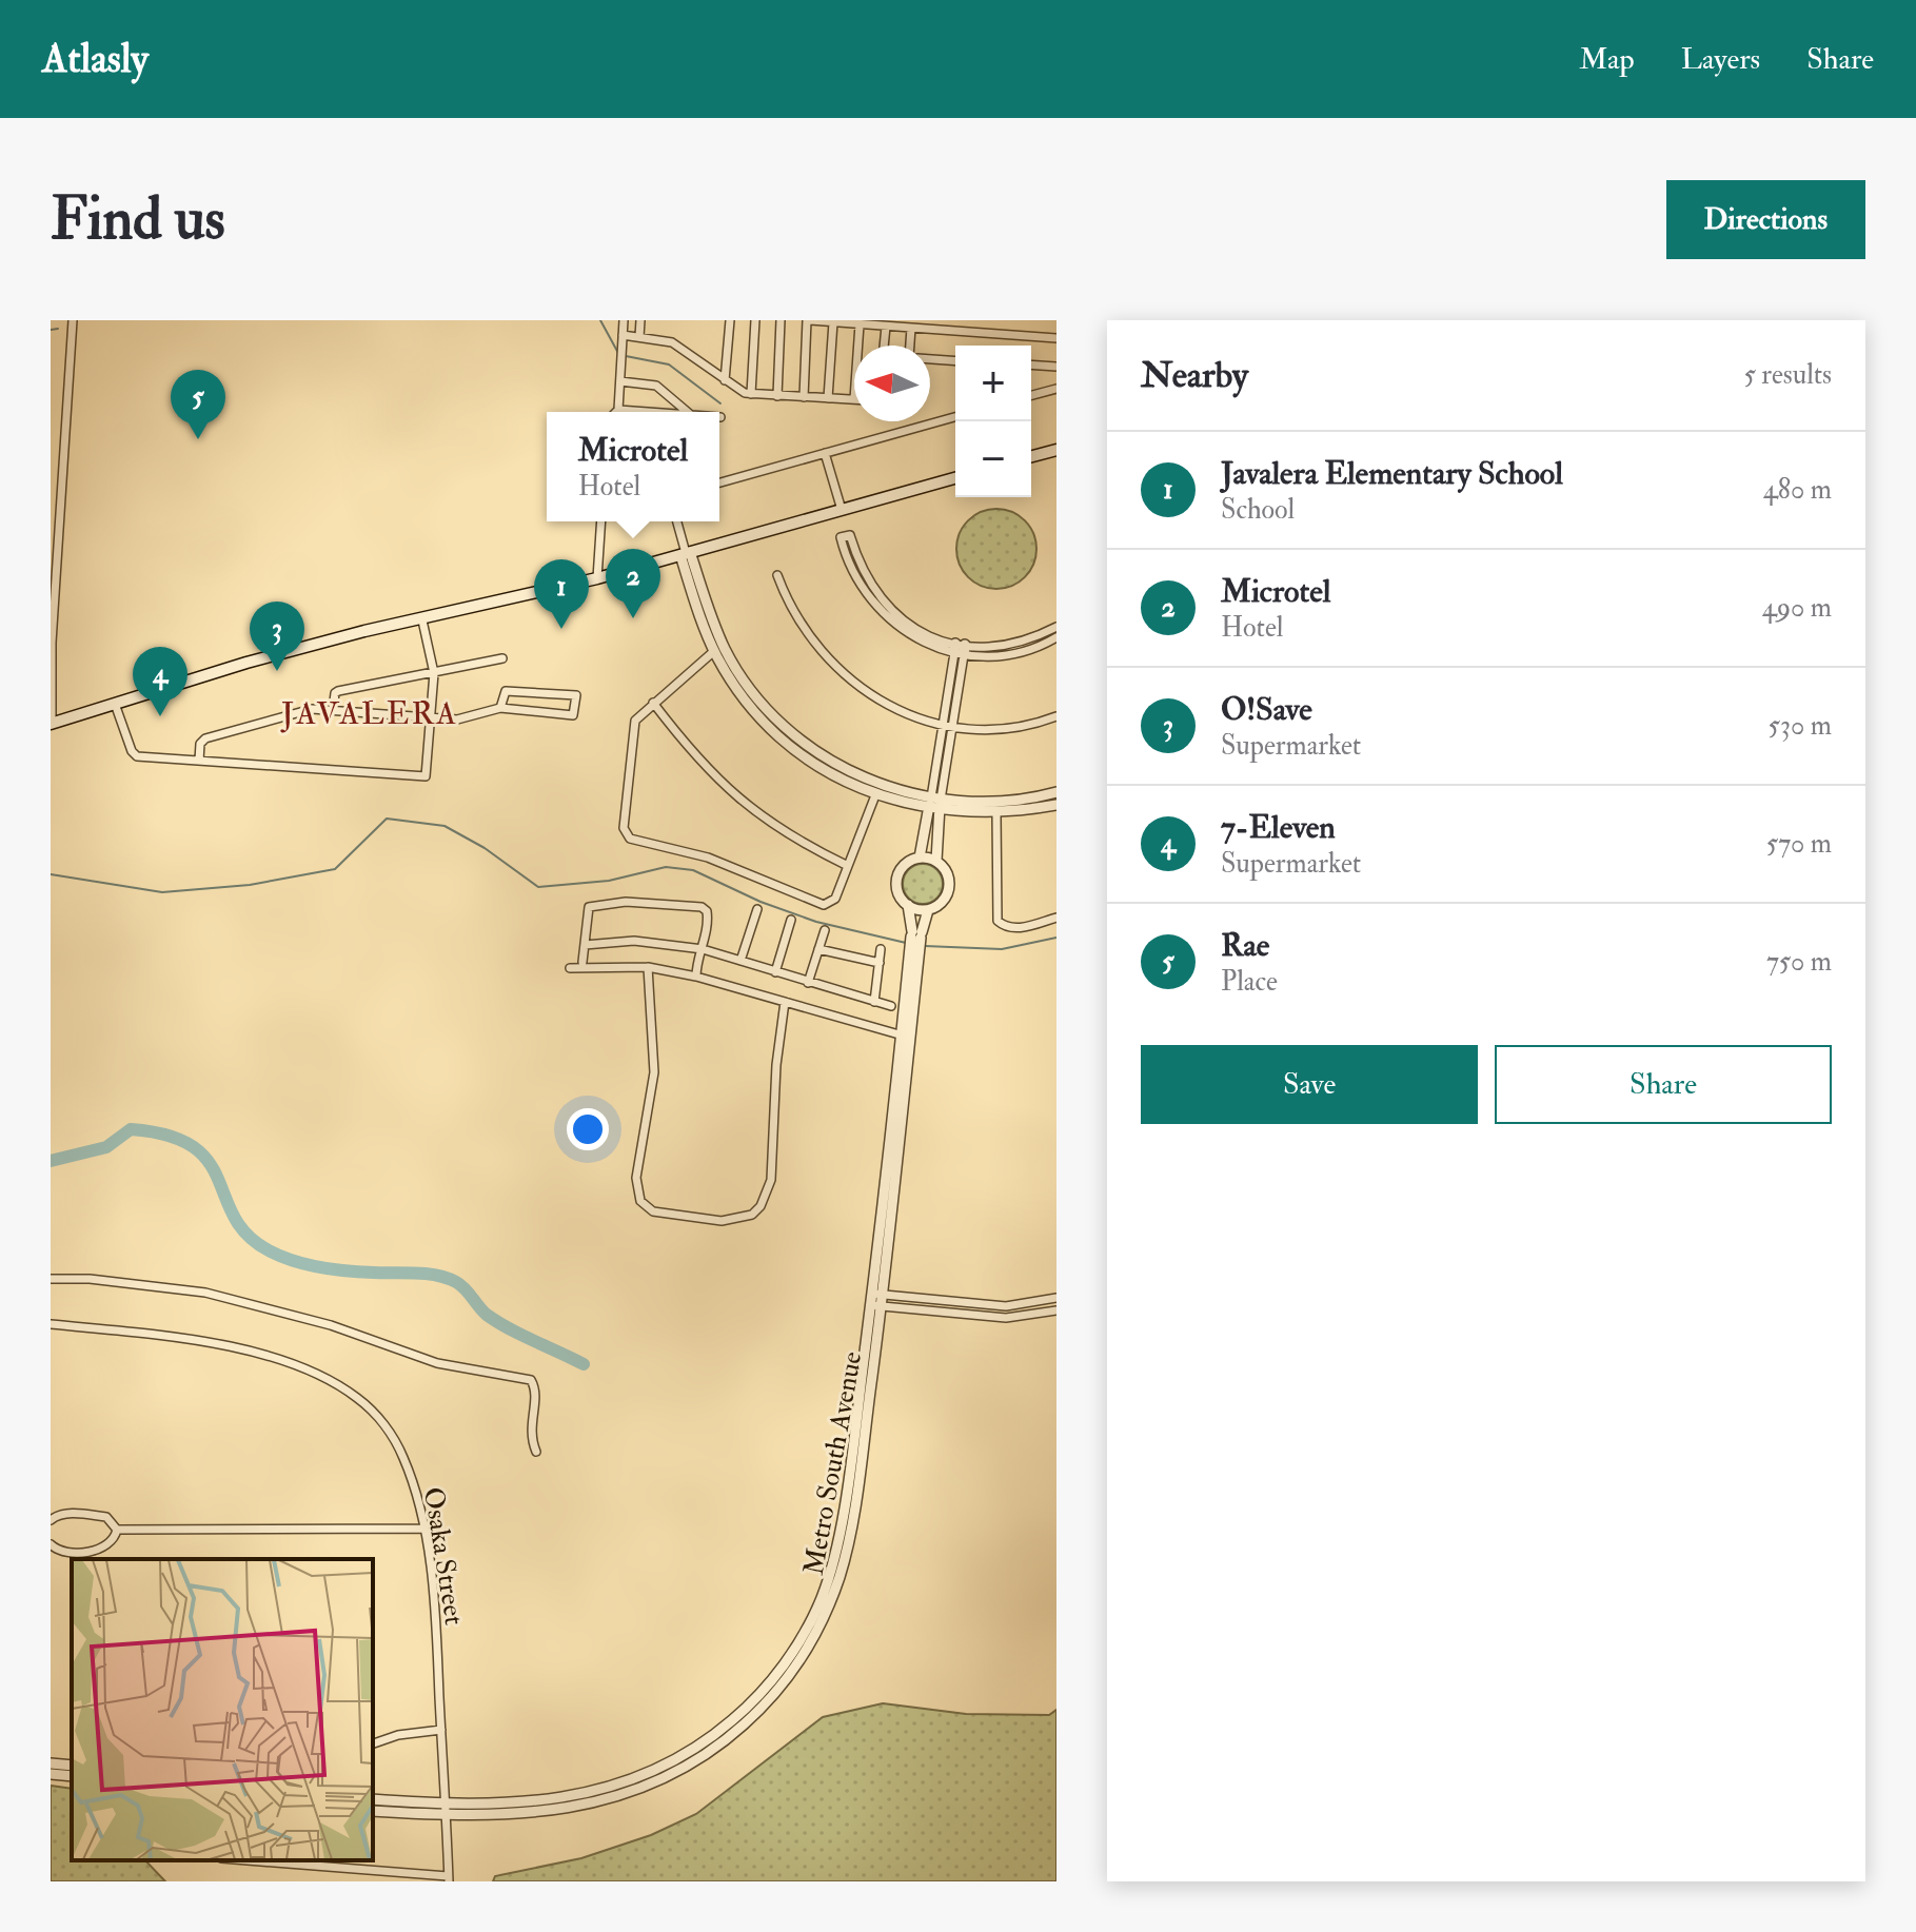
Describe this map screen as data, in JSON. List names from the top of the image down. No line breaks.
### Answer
{"streets":{"street":["Metro South Avenue","Osaka Street"]},"crossings":[["Metro South Avenue","Osaka Street"]],"districts":["JAVALERA"],"north":"left","page":{"header":"Atlasly","nav":["Map","Layers","Share"],"buttons":["Directions",["Save","Share"]],"title":"Find us","heading":["Nearby","5 results"],"map_buttons":["+","−"],"pins":["5","2","1","3","4"],"popup":["Microtel","Hotel"],"list":[{"mark":"1","name":"Javalera Elementary School","note":"School","value":"480 m"},{"mark":"2","name":"Microtel","note":"Hotel","value":"490 m"},{"mark":"3","name":"O!Save","note":"Supermarket","value":"530 m"},{"mark":"4","name":"7-Eleven","note":"Supermarket","value":"570 m"},{"mark":"5","name":"Rae","note":"Place","value":"750 m"}]}}
